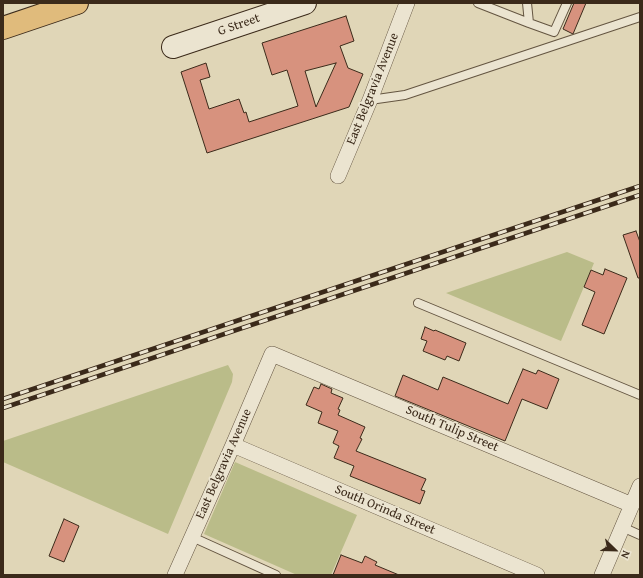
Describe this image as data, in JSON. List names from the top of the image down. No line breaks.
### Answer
{"streets":{"street":["G Street","East Belgravia Avenue","South Tulip Street","South Orinda Street"]},"crossings":[["East Belgravia Avenue","South Tulip Street"],["East Belgravia Avenue","South Orinda Street"]],"north":"bottom right"}
